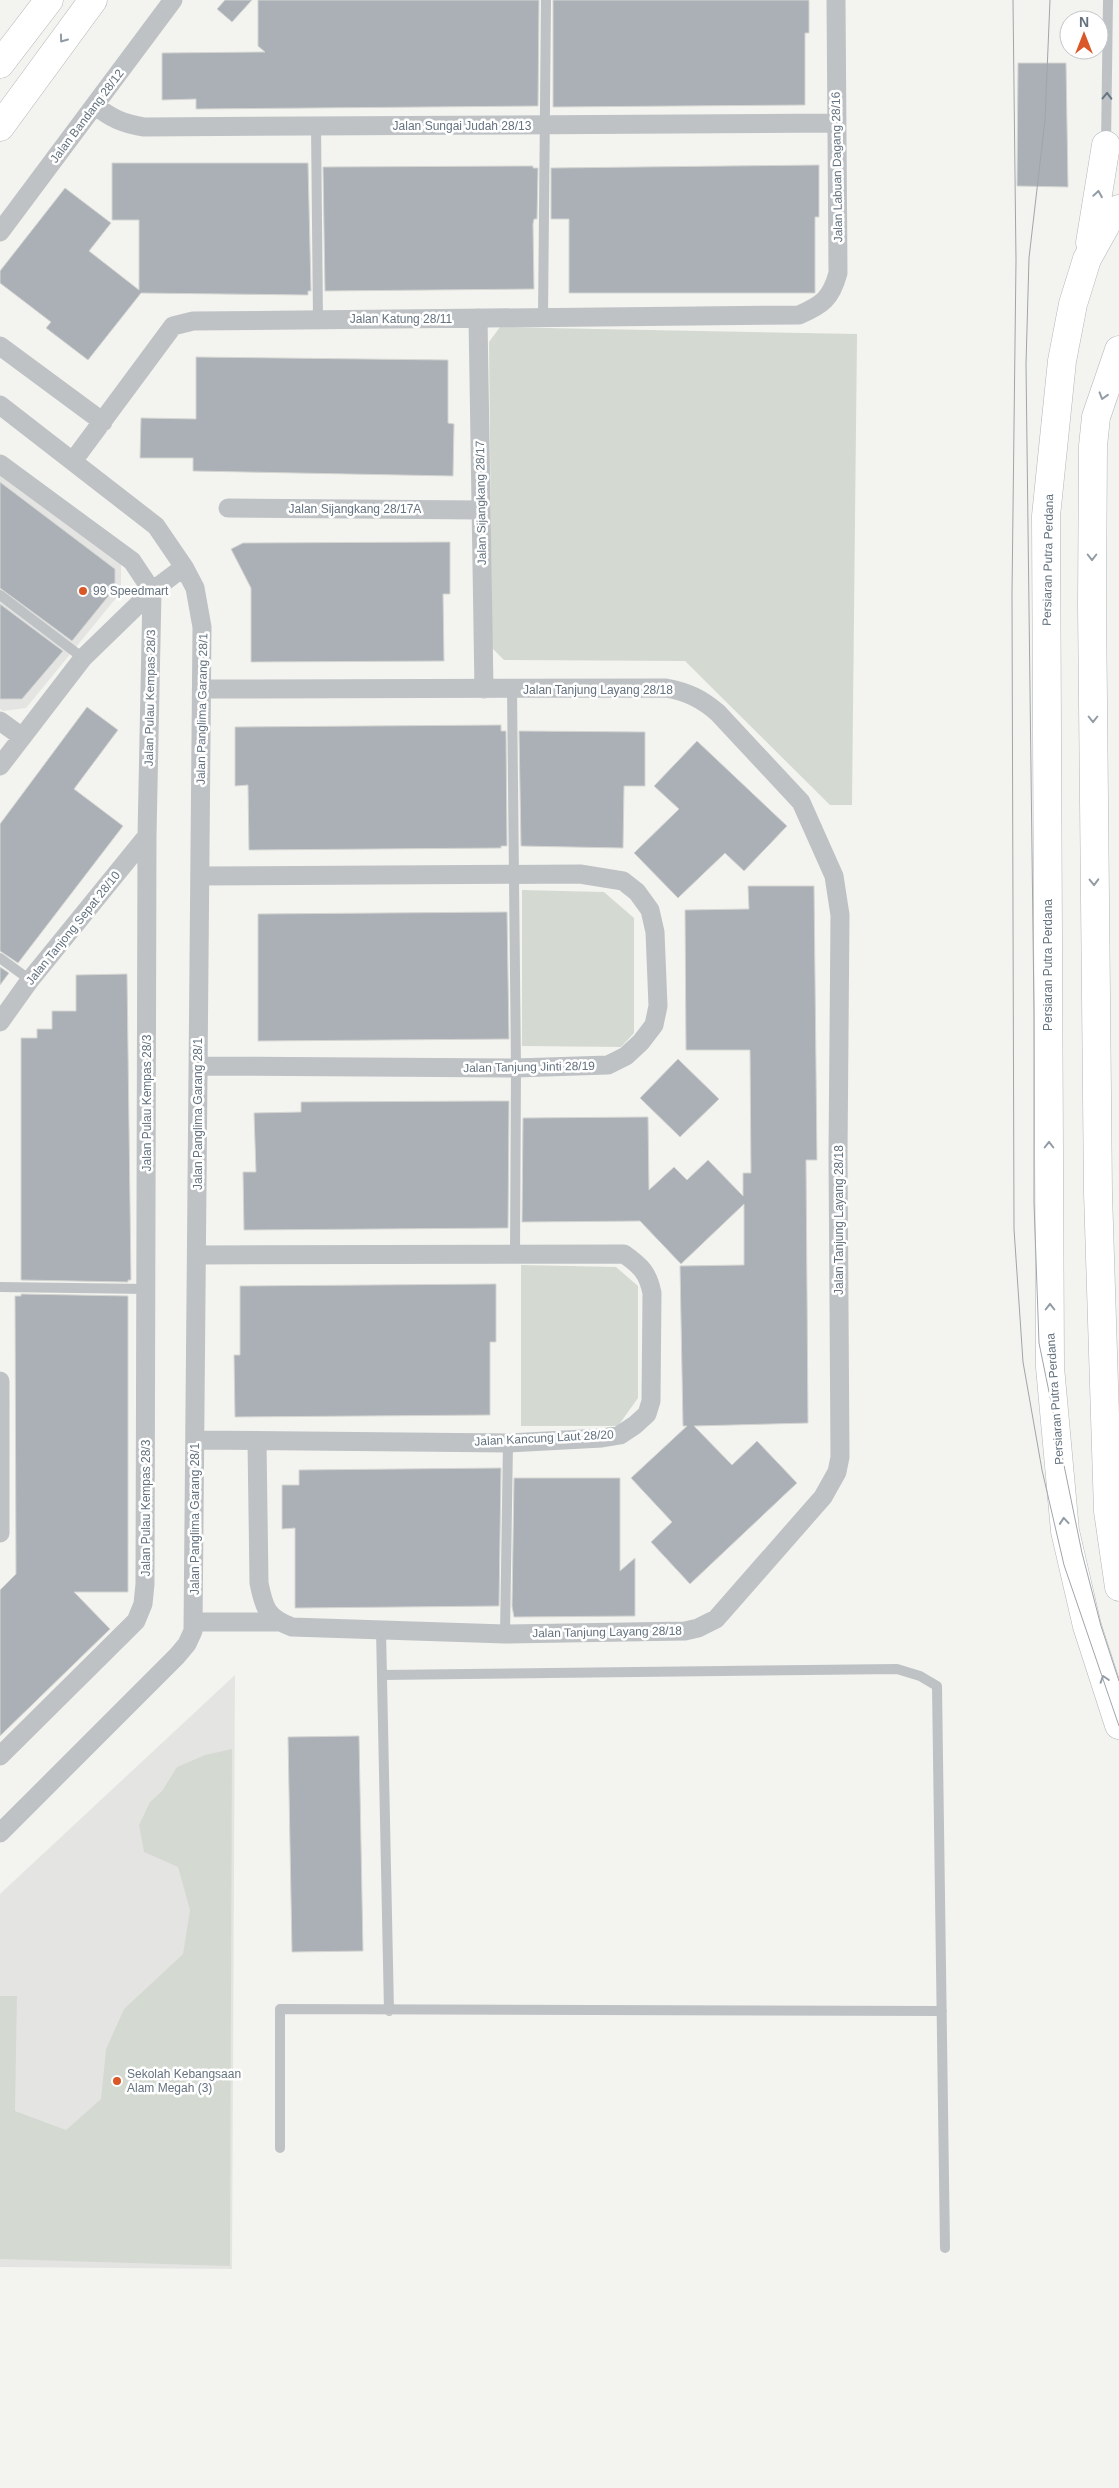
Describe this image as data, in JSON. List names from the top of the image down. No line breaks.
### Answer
{"streets":{"main road":["Persiaran Putra Perdana"],"street":["Jalan Bandang 28/12","Jalan Sungai Judah 28/13","Jalan Labuan Dagang 28/16","Jalan Katung 28/11","Jalan Sijangkang 28/17","Jalan Sijangkang 28/17A","Jalan Tanjung Layang 28/18","Jalan Pulau Kempas 28/3","Jalan Panglima Garang 28/1","Jalan Tanjong Sepat 28/10","Jalan Tanjung Jinti 28/19","Jalan Kancung Laut 28/20"]},"crossings":[["Jalan Bandang 28/12","Jalan Sungai Judah 28/13"],["Jalan Sungai Judah 28/13","Jalan Labuan Dagang 28/16"],["Jalan Labuan Dagang 28/16","Jalan Katung 28/11"],["Jalan Katung 28/11","Jalan Sijangkang 28/17"],["Jalan Katung 28/11","Jalan Panglima Garang 28/1"],["Jalan Sijangkang 28/17","Jalan Sijangkang 28/17A"],["Jalan Sijangkang 28/17","Jalan Tanjung Layang 28/18"],["Jalan Tanjung Layang 28/18","Jalan Panglima Garang 28/1"],["Jalan Pulau Kempas 28/3","Jalan Tanjong Sepat 28/10"],["Jalan Panglima Garang 28/1","Jalan Tanjung Jinti 28/19"],["Jalan Panglima Garang 28/1","Jalan Kancung Laut 28/20"]],"places":["99 Speedmart","Sekolah Kebangsaan Alam Megah (3)"],"north":"top"}
